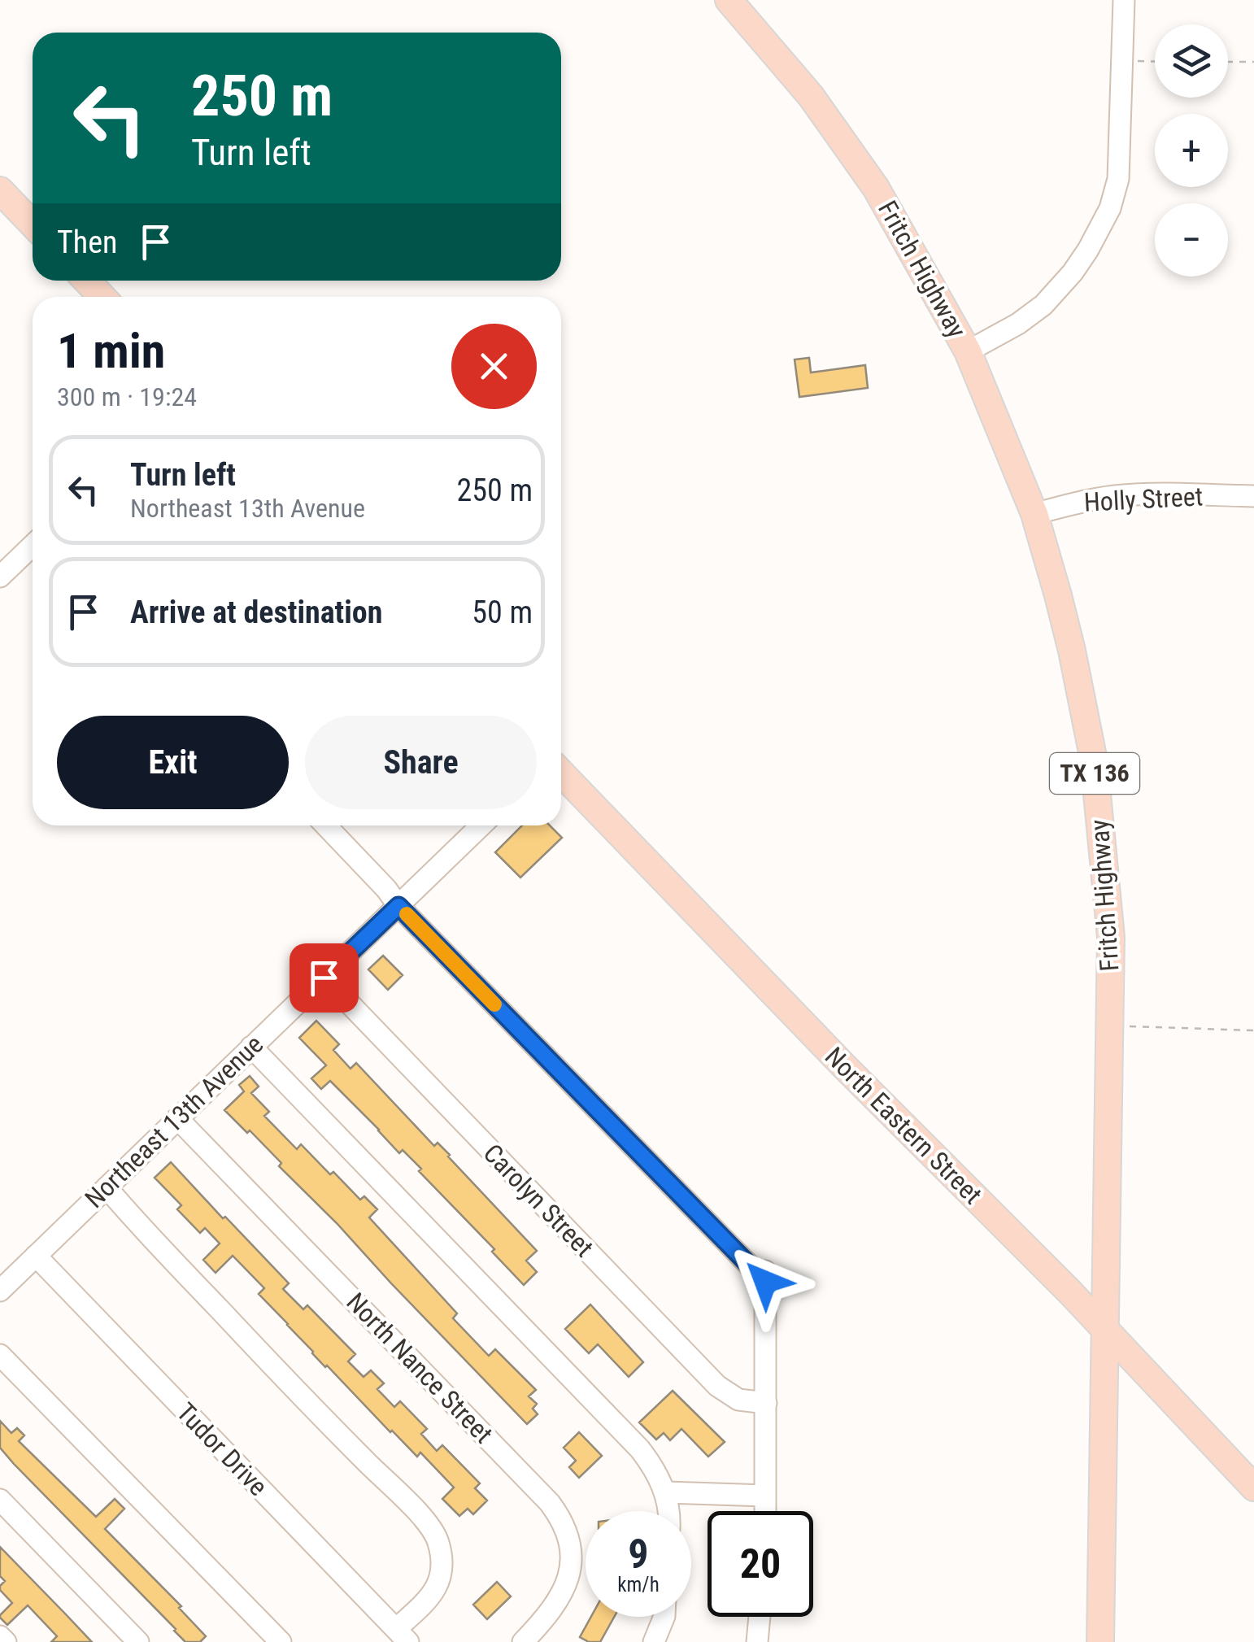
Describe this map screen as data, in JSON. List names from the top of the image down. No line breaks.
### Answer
{"streets":{"main road":["Fritch Highway","TX 136","North Eastern Street"],"street":["Holly Street","Northeast 13th Avenue","Carolyn Street","North Nance Street","Tudor Drive"]},"crossings":[["Fritch Highway","Holly Street"],["Fritch Highway","North Eastern Street"],["Northeast 13th Avenue","Carolyn Street"],["Northeast 13th Avenue","North Nance Street"],["Northeast 13th Avenue","Tudor Drive"]],"page":{"map_buttons":["+","−"],"turn":["250 m","Turn left"],"then":"Then","heading":["1 min","300 m · 19:24"],"list":[{"name":"Turn left","note":"Northeast 13th Avenue","value":"250 m"},{"name":"Arrive at destination","value":"50 m"}],"buttons":["Exit","Share"],"speed":"9 km/h","limit":"20"}}
